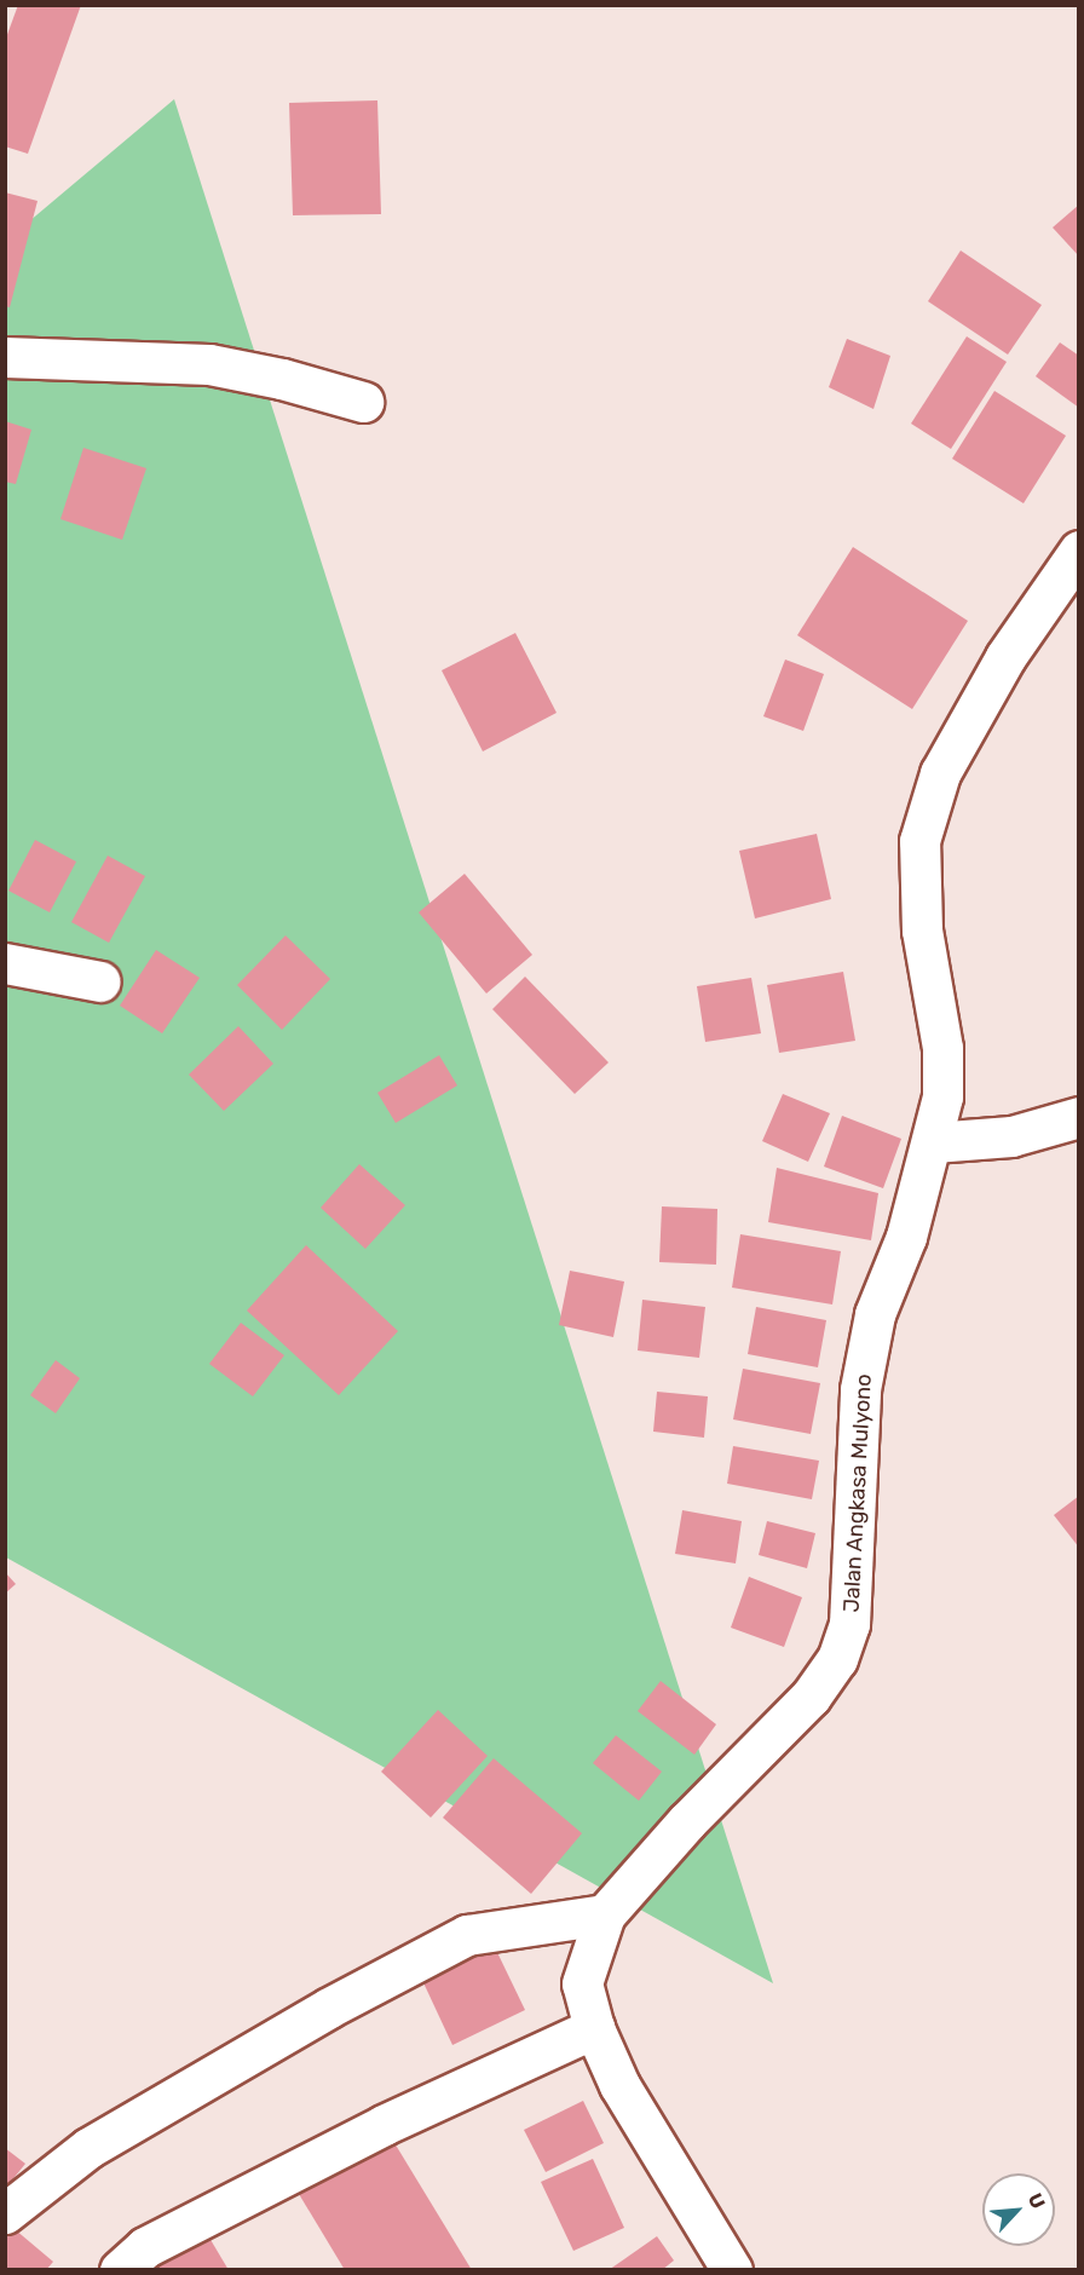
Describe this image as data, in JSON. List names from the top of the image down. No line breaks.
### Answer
{"streets":{"main road":["Jalan Angkasa Mulyono"]},"north":"top right"}
